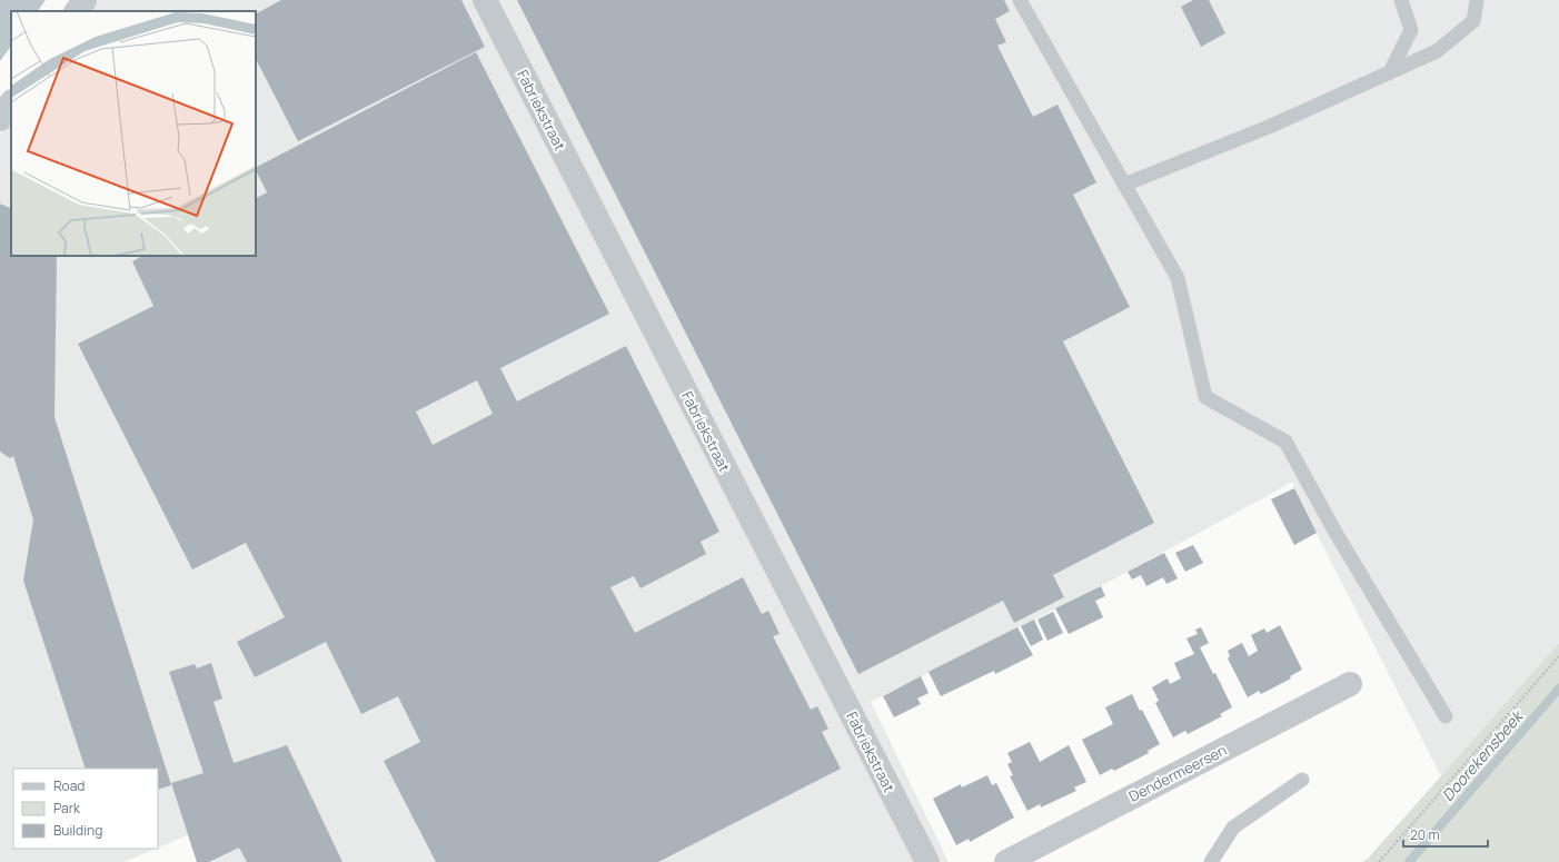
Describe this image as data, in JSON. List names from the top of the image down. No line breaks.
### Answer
{"streets":{"street":["Fabriekstraat","Dendermeersen"]},"water":["Doorekensbeek"],"legend":["Road","Park","Building"],"scale_bar":"20 m"}
